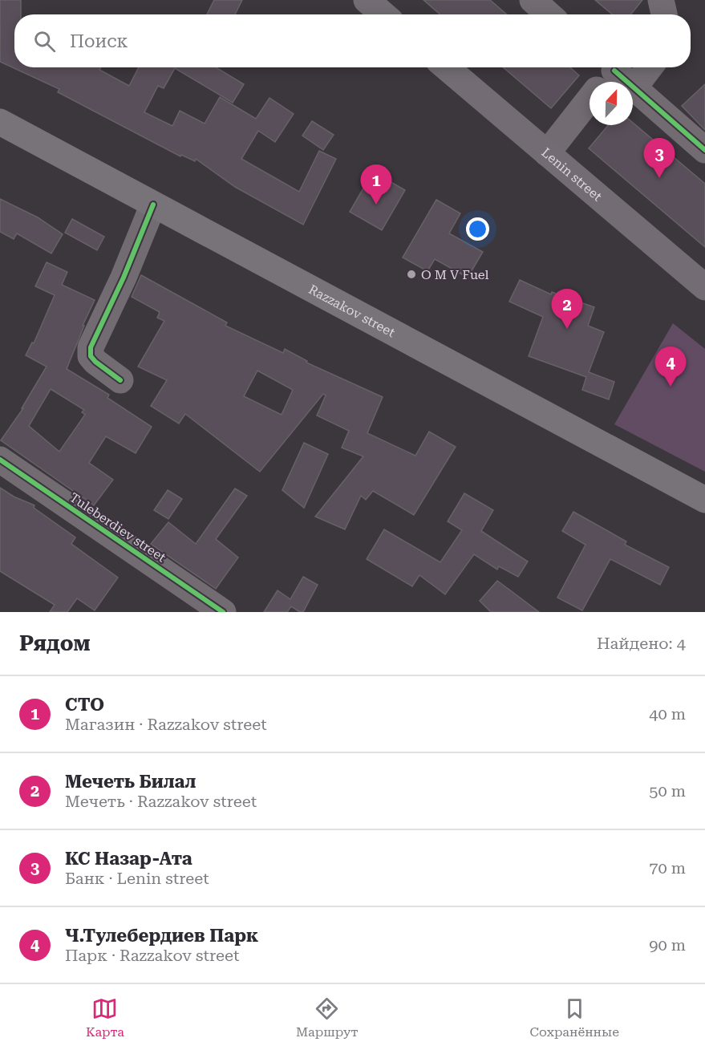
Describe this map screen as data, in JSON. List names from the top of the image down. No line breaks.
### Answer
{"streets":{"highway":["Razzakov street"],"main road":["Lenin street"],"street":["Tuleberdiev street"]},"places":["O M V Fuel"],"north":"top","page":{"search":"Поиск","pins":["3","1","2","4"],"heading":["Рядом","Найдено: 4"],"list":[{"mark":"1","name":"СТО","note":"Магазин · Razzakov street","value":"40 m"},{"mark":"2","name":"Мечеть Билал","note":"Мечеть · Razzakov street","value":"50 m"},{"mark":"3","name":"КС Назар-Ата","note":"Банк · Lenin street","value":"70 m"},{"mark":"4","name":"Ч.Тулебердиев Парк","note":"Парк · Razzakov street","value":"90 m"}],"nav":["Карта","Маршрут","Сохранённые"]}}
